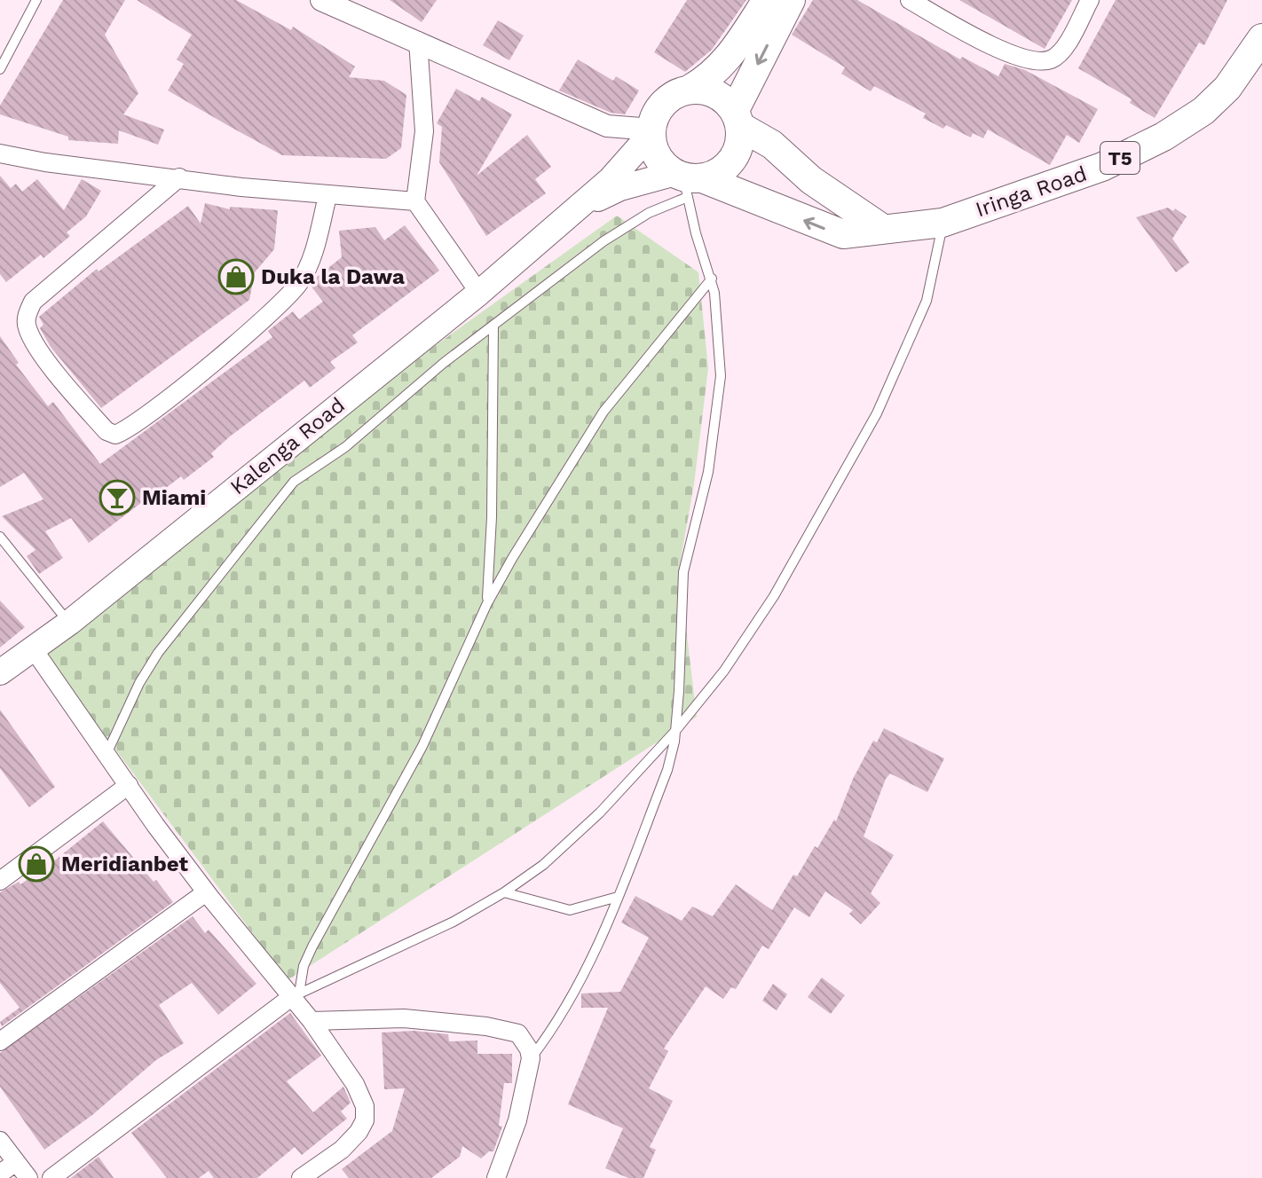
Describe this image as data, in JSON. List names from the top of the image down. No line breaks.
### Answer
{"streets":{"highway":["T5","Iringa Road"],"main road":["Kalenga Road"]},"crossings":[["T5","Iringa Road"],["T5","Kalenga Road"]],"places":{"shop":["Duka la Dawa","Meridianbet"],"bar":["Miami"]}}
